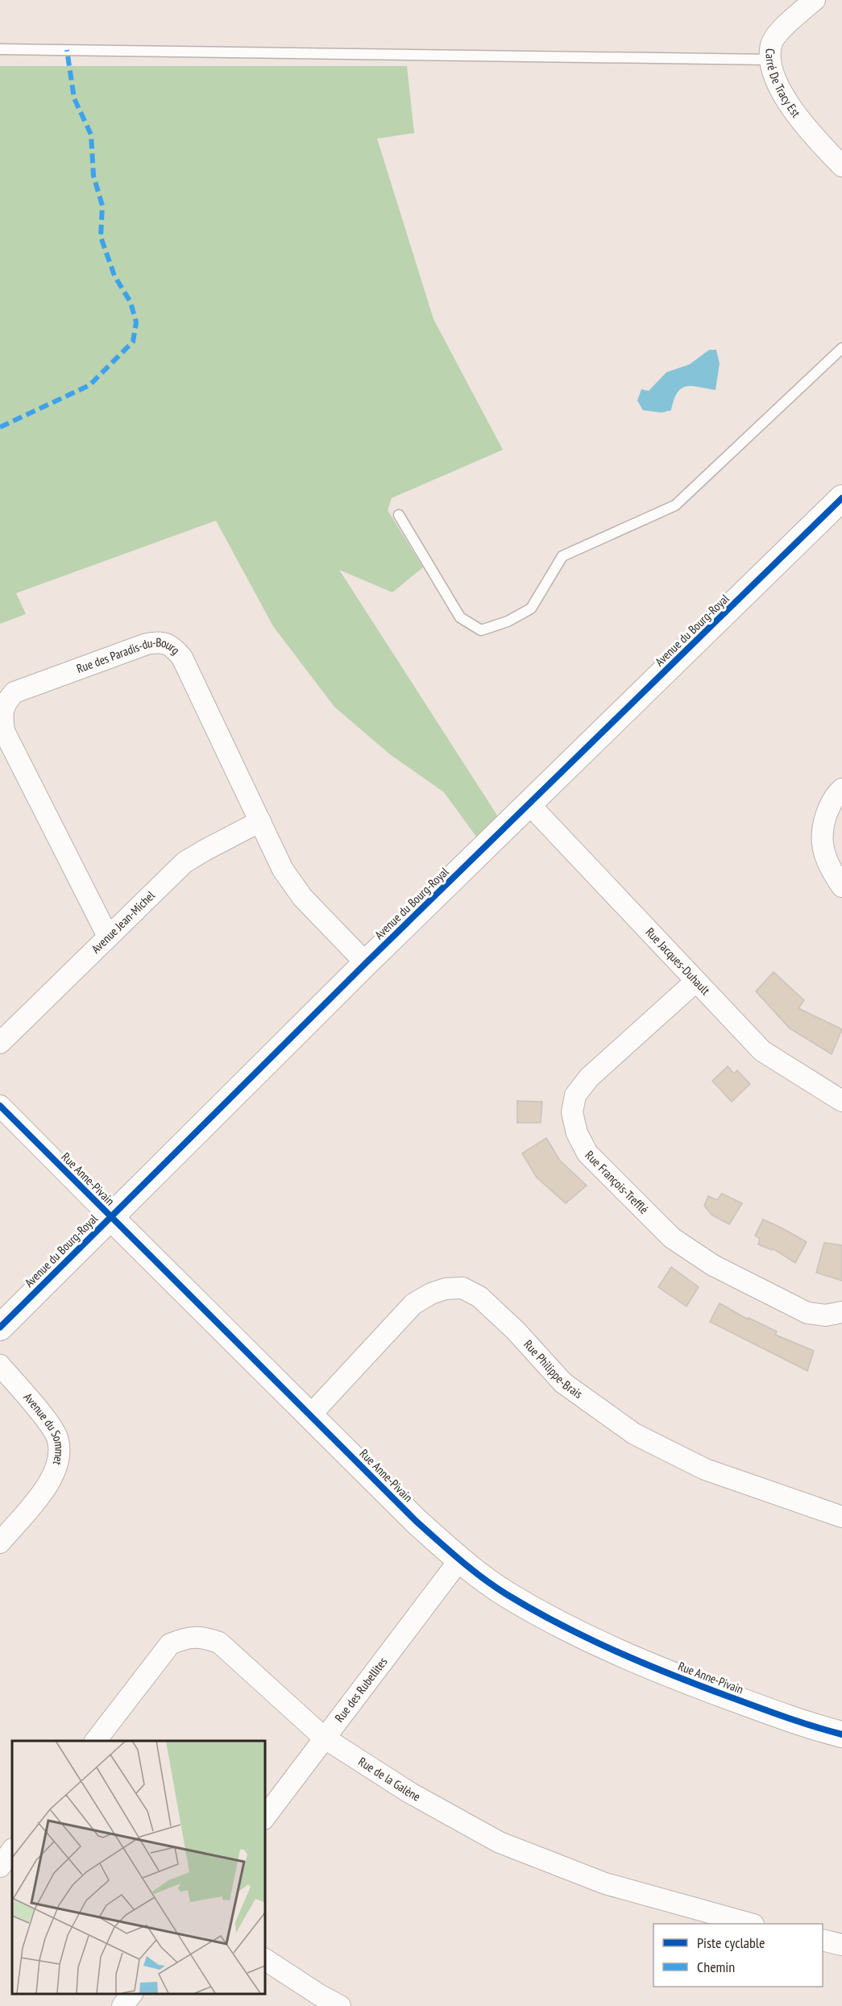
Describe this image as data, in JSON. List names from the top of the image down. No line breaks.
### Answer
{"streets":{"street":["Carré De Tracy Est","Avenue du Bourg-Royal","Rue des Paradis-du-Bourg","Avenue Jean-Michel","Rue Jacques-Duhault","Rue Anne-Pivain","Rue François-Trefflé","Rue Philippe-Brais","Avenue du Sommet","Rue des Rubellites","Rue de la Galène"]},"crossings":[["Avenue du Bourg-Royal","Rue des Paradis-du-Bourg"],["Avenue du Bourg-Royal","Rue Jacques-Duhault"],["Avenue du Bourg-Royal","Rue Anne-Pivain"],["Rue des Paradis-du-Bourg","Avenue Jean-Michel"],["Rue Jacques-Duhault","Rue François-Trefflé"],["Rue Anne-Pivain","Rue Philippe-Brais"],["Rue Anne-Pivain","Rue des Rubellites"],["Rue des Rubellites","Rue de la Galène"]],"legend":["Piste cyclable","Chemin"]}
